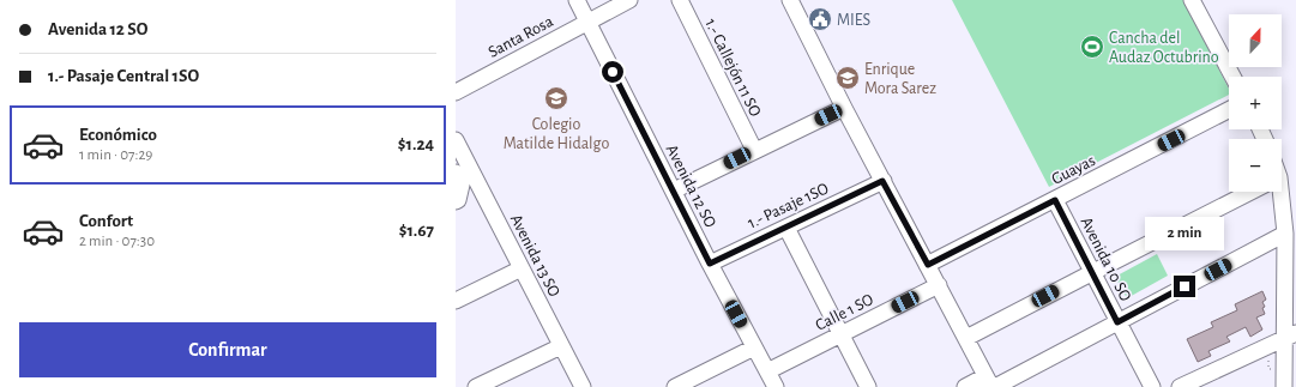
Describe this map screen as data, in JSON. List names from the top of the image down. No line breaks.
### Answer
{"streets":{"street":["Santa Rosa","1.- Callejón 11 SO","Guayas","Avenida 12 SO","1.- Pasaje 1SO","Avenida 13 SO","Avenida 10 SO","Calle 1 SO"]},"crossings":[["Santa Rosa","Avenida 12 SO"],["Guayas","Avenida 10 SO"],["Avenida 12 SO","1.- Pasaje 1SO"],["Avenida 12 SO","Calle 1 SO"]],"places":{"public building":["MIES"],"sports":["Cancha del Audaz Octubrino"],"school or university":["Enrique Mora Sarez","Colegio Matilde Hidalgo"]},"north":"top","page":{"banner":["Avenida 12 SO","1.- Pasaje Central 1SO"],"map_buttons":["+","−"],"list":[{"name":"Económico","note":"1 min · 07:29","value":"$1.24"},{"name":"Confort","note":"2 min · 07:30","value":"$1.67"}],"bubble":"2 min","buttons":"Confirmar"}}
